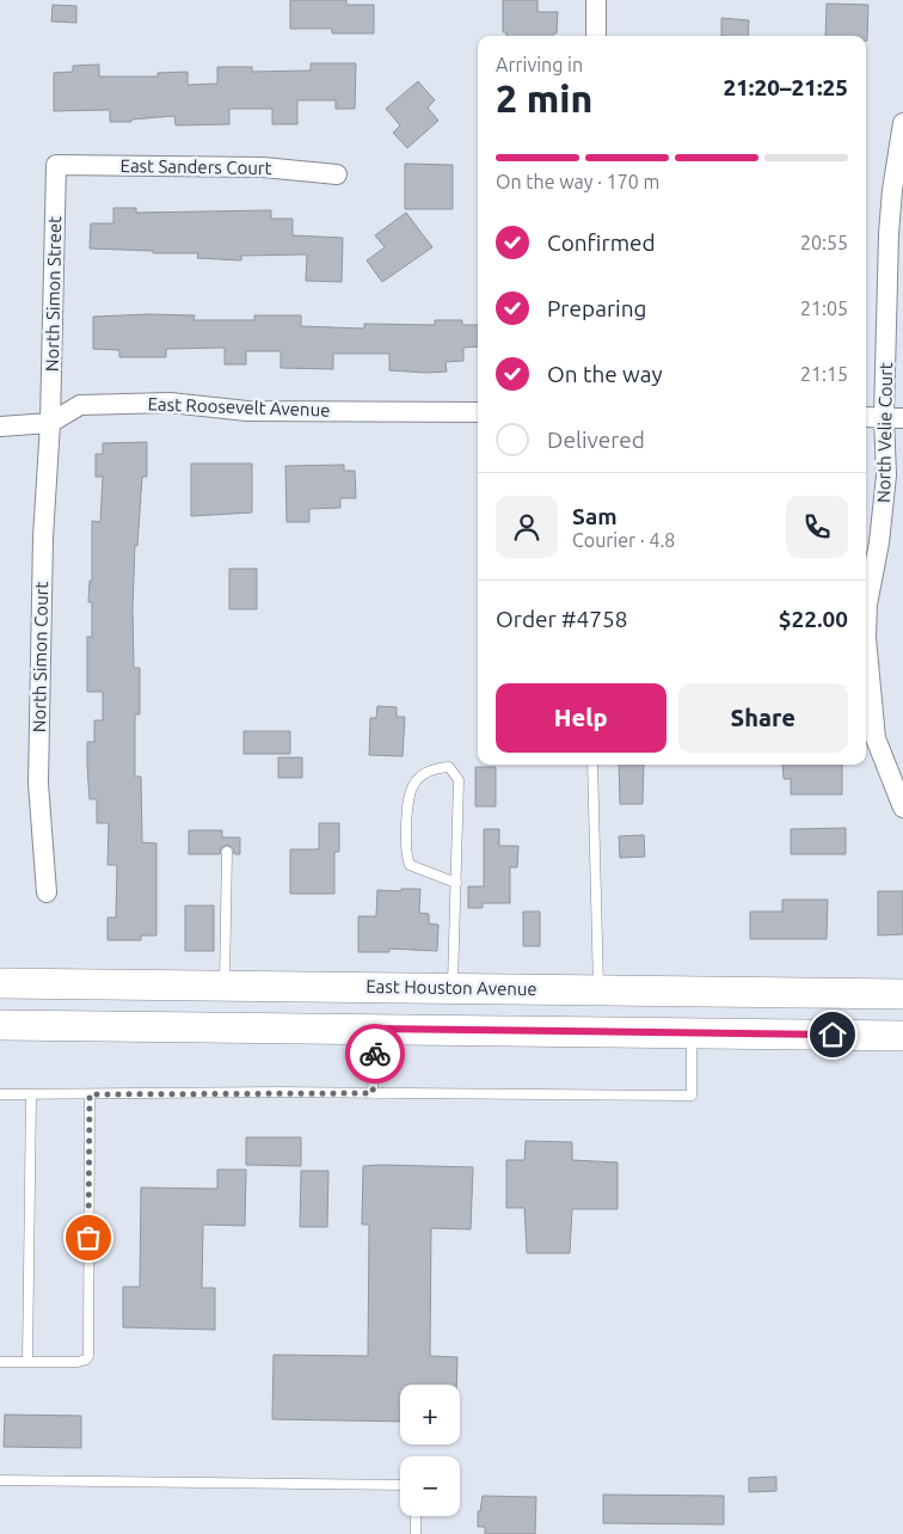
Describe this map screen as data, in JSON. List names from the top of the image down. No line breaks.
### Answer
{"streets":{"main road":["East Houston Avenue"],"street":["East Sanders Court","North Simon Street","East Roosevelt Avenue","North Velie Court","North Simon Court"]},"crossings":[["East Sanders Court","North Simon Street"],["North Simon Street","East Roosevelt Avenue"],["North Simon Street","North Simon Court"],["East Roosevelt Avenue","North Simon Court"]],"page":{"heading":["2 min","Arriving in","21:20–21:25"],"panel":["Sam","Courier · 4.8","Order #4758","$22.00"],"bar":"On the way · 170 m","list":[["Confirmed","20:55"],["Preparing","21:05"],["On the way","21:15"],"Delivered"],"buttons":["Help","Share"],"map_buttons":["+","−"]}}
